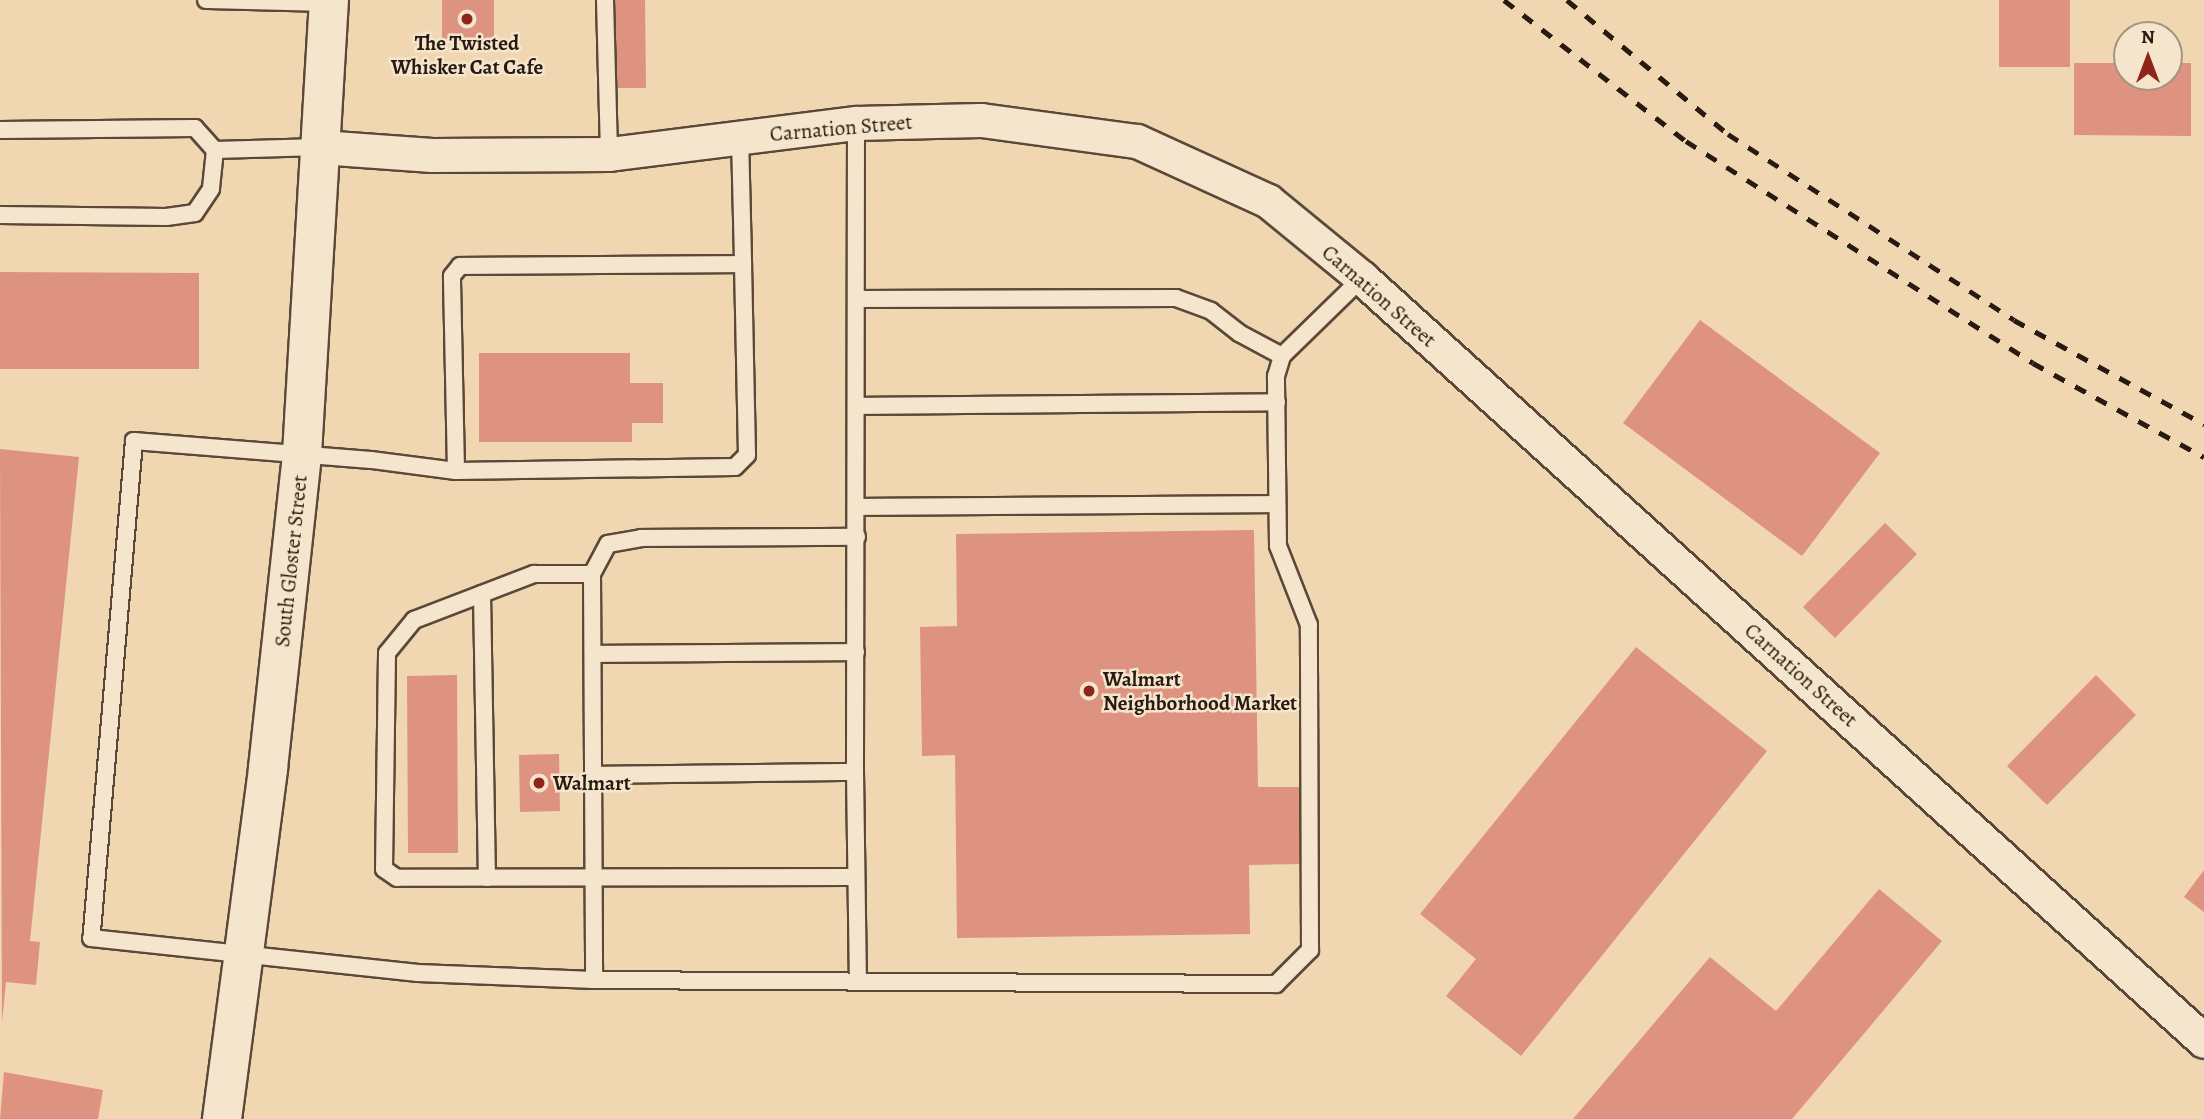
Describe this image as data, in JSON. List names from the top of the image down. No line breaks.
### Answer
{"streets":{"main road":["South Gloster Street"],"street":["Carnation Street"]},"crossings":[["Carnation Street","South Gloster Street"]],"places":["The Twisted Whisker Cat Cafe","Walmart Neighborhood Market","Walmart"],"north":"top"}
